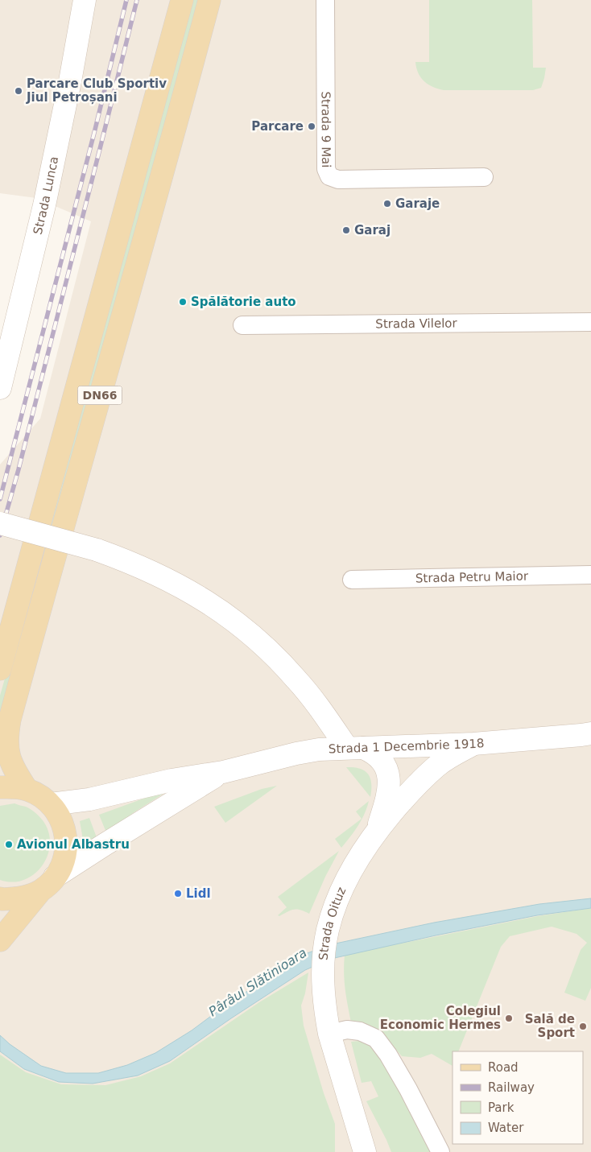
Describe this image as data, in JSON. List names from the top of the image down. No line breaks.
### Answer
{"streets":{"main road":["Strada Lunca","DN66","Strada 1 Decembrie 1918","Strada Oituz"],"street":["Strada 9 Mai","Strada Vilelor","Strada Petru Maior"]},"crossings":[["Strada 1 Decembrie 1918","Strada Oituz"]],"water":["Pârâul Slătinioara"],"places":["Parcare Club Sportiv Jiul Petroșani","Parcare","Garaje","Garaj","Spălătorie auto","Avionul Albastru","Lidl","Colegiul Economic Hermes","Sală de Sport"],"legend":["Road","Railway","Park","Water"]}
